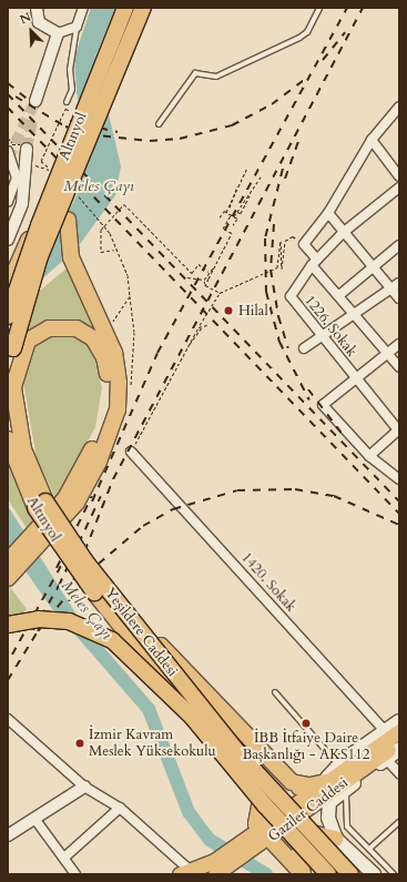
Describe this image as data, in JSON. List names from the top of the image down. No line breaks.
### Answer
{"streets":{"highway":["Altınyol","Yeşildere Caddesi"],"main road":["Gaziler Caddesi"],"street":["1226. Sokak","1420. Sokak"]},"crossings":[["Altınyol","Yeşildere Caddesi"],["1420. Sokak","Gaziler Caddesi"]],"water":["Meles Çayı"],"places":["Hilal","İBB İtfaiye Daire Başkanlığı - AKS112","İzmir Kavram Meslek Yüksekokulu"],"north":"top left"}
